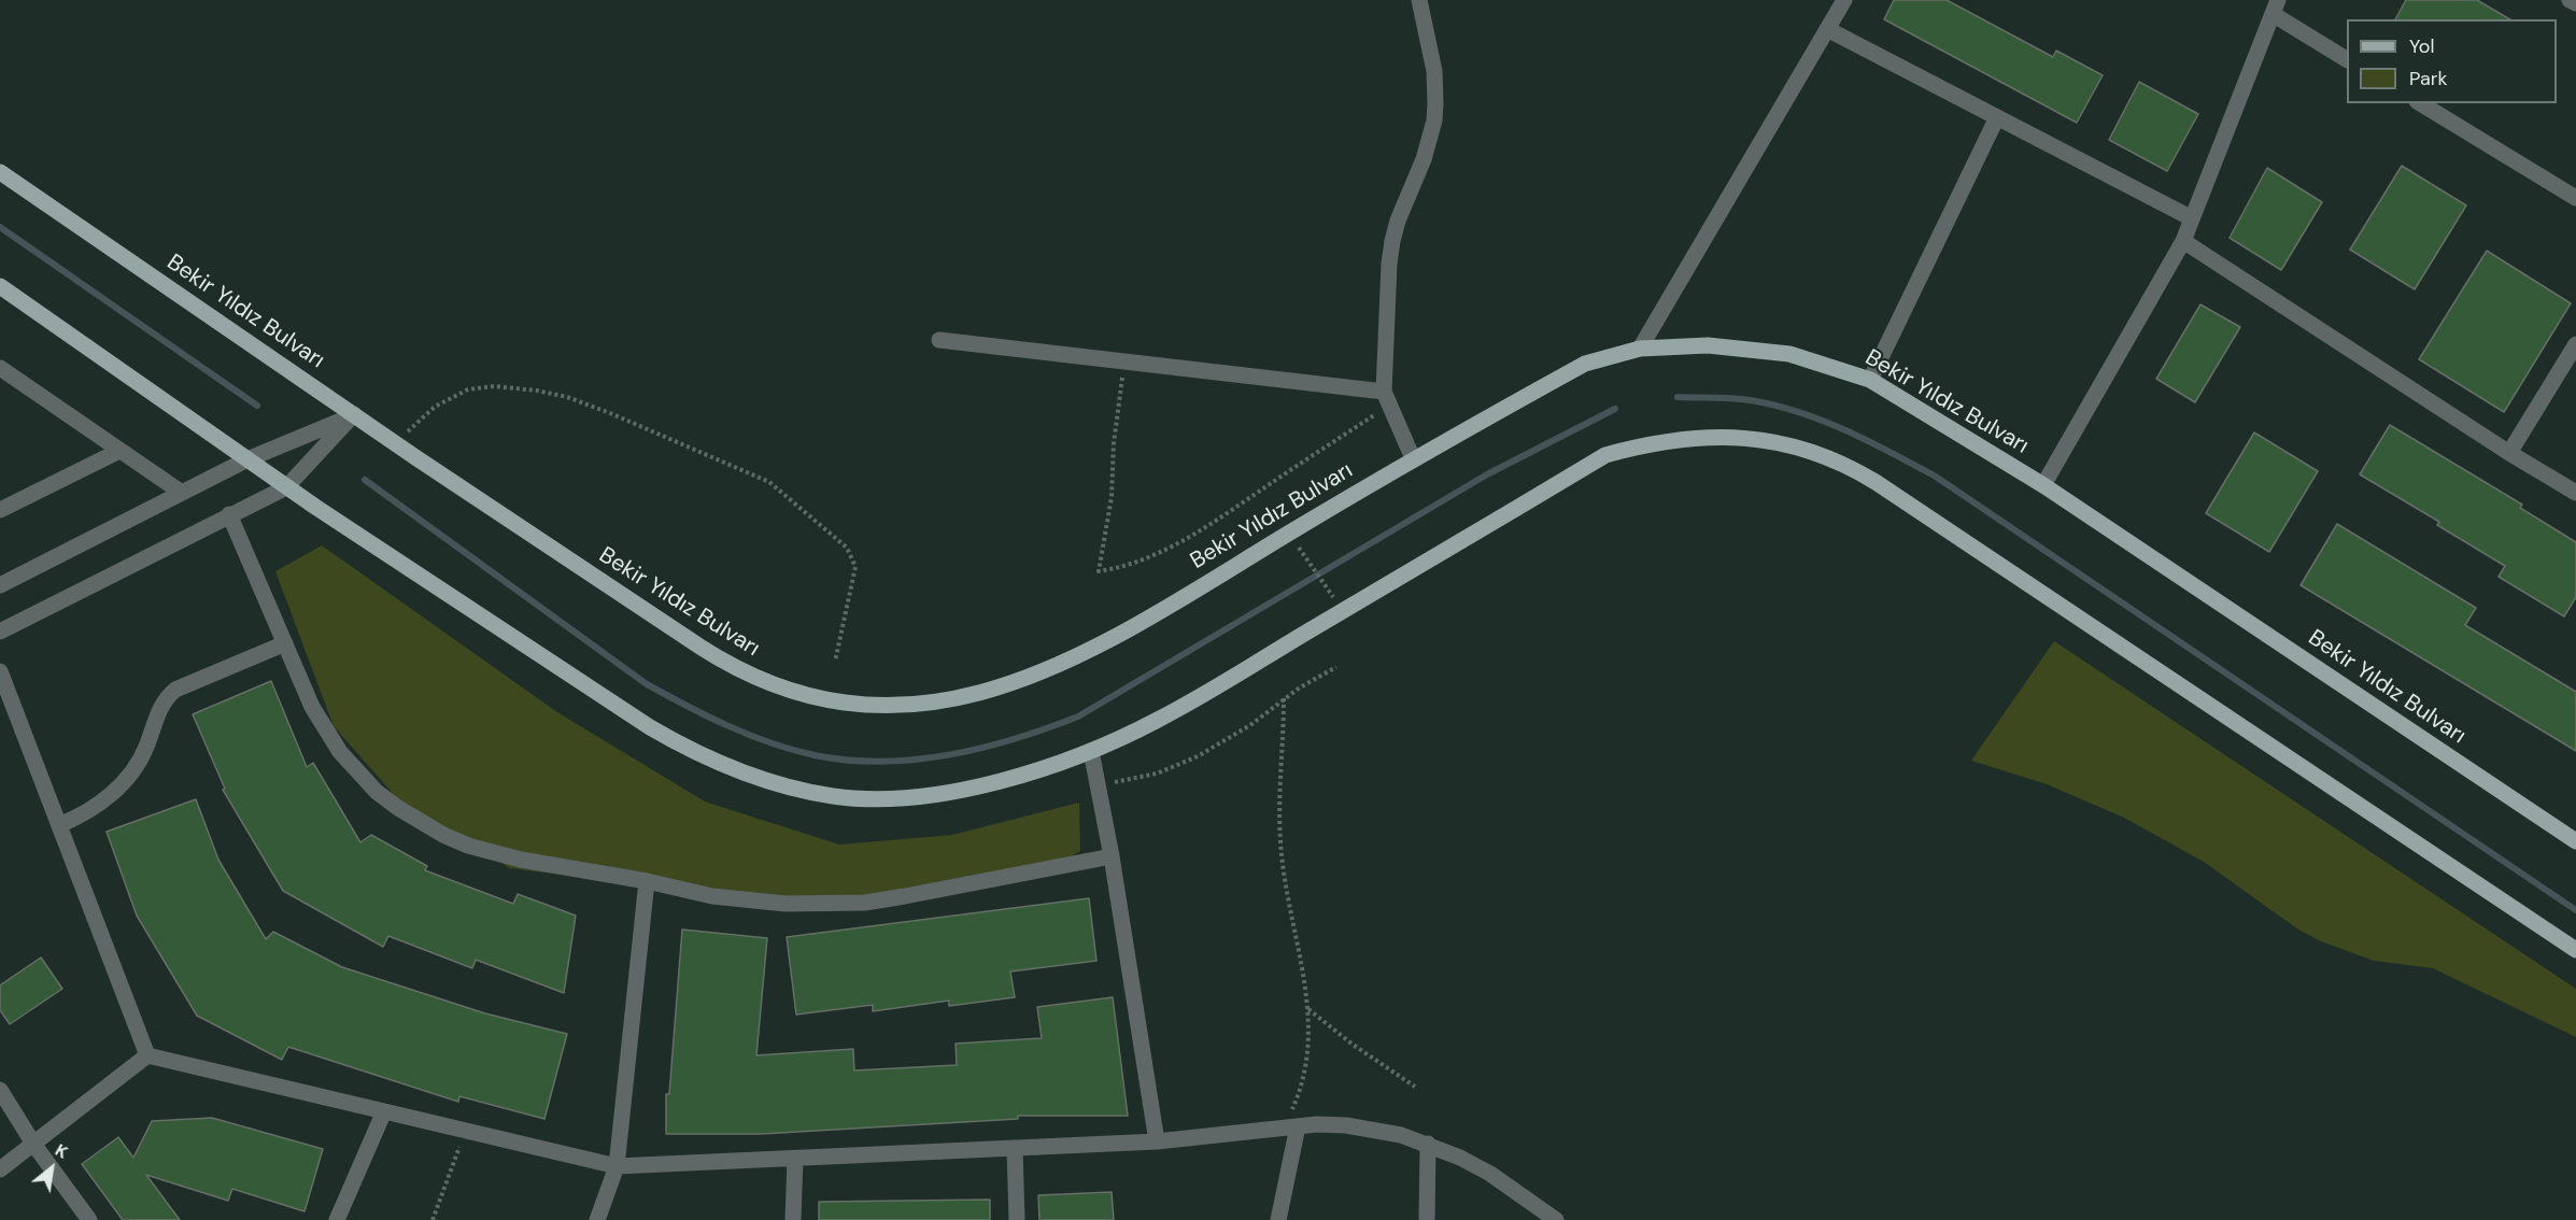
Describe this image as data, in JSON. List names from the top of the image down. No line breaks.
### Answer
{"streets":{"main road":["Bekir Yıldız Bulvarı"]},"legend":["Yol","Park"],"north":"top right"}
